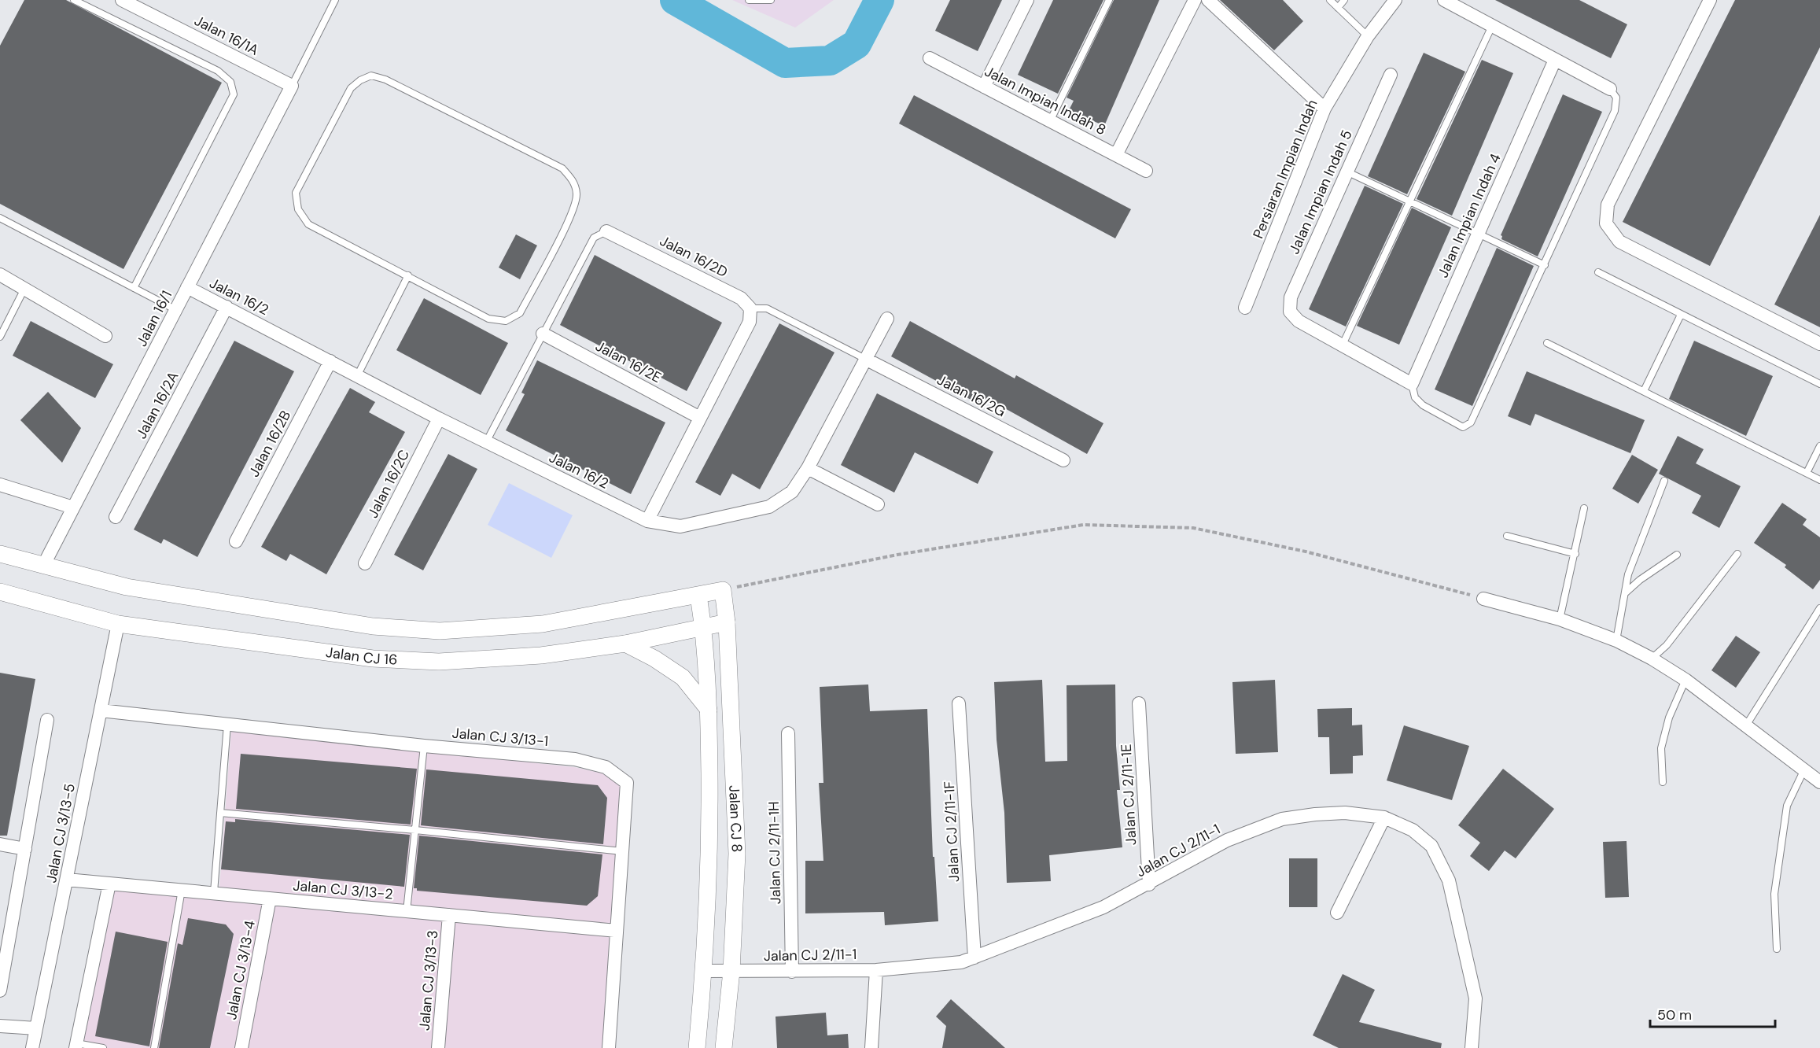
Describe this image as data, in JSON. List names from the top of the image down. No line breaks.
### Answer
{"streets":{"street":["Jalan 16/1A","Jalan Impian Indah 8","Persiaran Impian Indah","Jalan Impian Indah 5","Jalan Impian Indah 4","Jalan 16/2D","Jalan 16/2","Jalan 16/1","Jalan 16/2E","Jalan 16/2G","Jalan 16/2A","Jalan 16/2B","Jalan 16/2C","Jalan CJ 16","Jalan CJ 3/13-1","Jalan CJ 2/11-1E","Jalan CJ 8","Jalan CJ 2/11-1F","Jalan CJ 3/13-5","Jalan CJ 2/11-1","Jalan CJ 2/11-1H","Jalan CJ 3/13-2","Jalan CJ 3/13-4","Jalan CJ 3/13-3"]},"crossings":[["Jalan 16/1A","Jalan 16/1"],["Jalan 16/2","Jalan 16/1"],["Jalan 16/2","Jalan 16/2G"],["Jalan 16/2","Jalan 16/2A"],["Jalan 16/2","Jalan 16/2B"],["Jalan 16/2","Jalan 16/2C"],["Jalan CJ 16","Jalan CJ 8"],["Jalan CJ 16","Jalan CJ 3/13-5"],["Jalan CJ 3/13-1","Jalan CJ 3/13-5"],["Jalan CJ 3/13-1","Jalan CJ 3/13-2"],["Jalan CJ 2/11-1E","Jalan CJ 2/11-1"],["Jalan CJ 8","Jalan CJ 2/11-1"],["Jalan CJ 2/11-1F","Jalan CJ 2/11-1"],["Jalan CJ 3/13-5","Jalan CJ 3/13-2"],["Jalan CJ 2/11-1","Jalan CJ 2/11-1H"],["Jalan CJ 3/13-2","Jalan CJ 3/13-4"],["Jalan CJ 3/13-2","Jalan CJ 3/13-3"]],"scale_bar":"50 m"}
